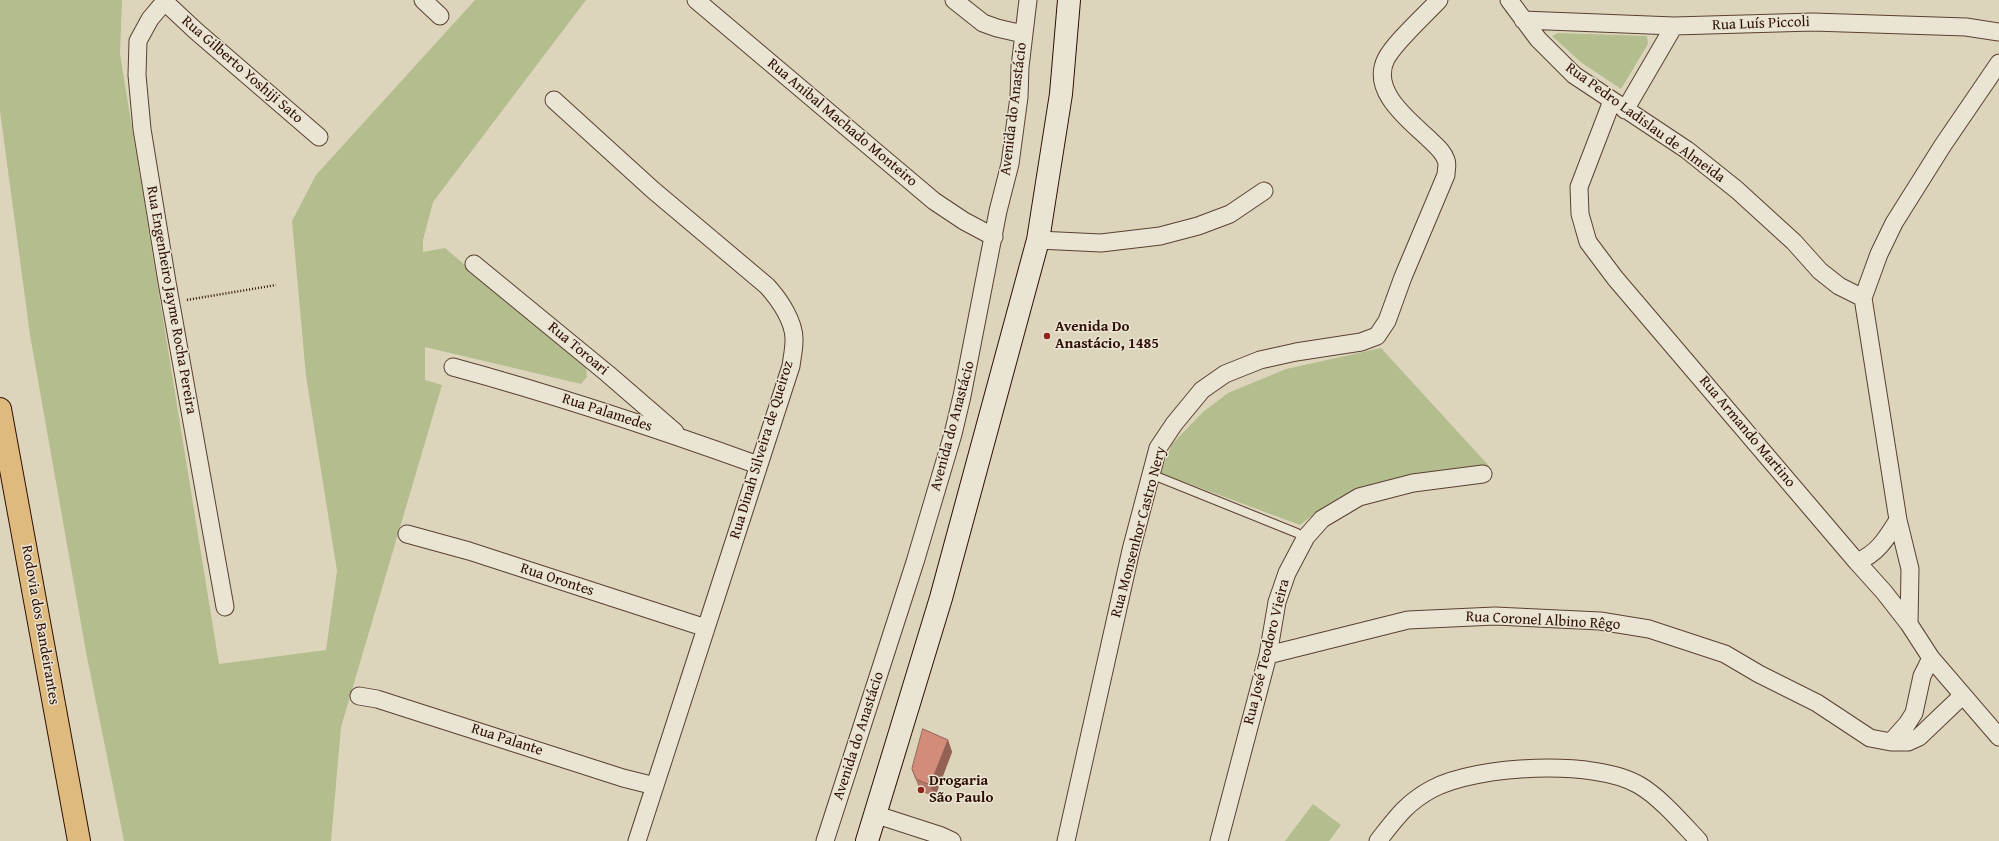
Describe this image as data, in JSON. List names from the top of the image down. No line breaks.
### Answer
{"streets":{"highway":["Rodovia dos Bandeirantes"],"street":["Rua Luís Piccoli","Rua Gilberto Yoshiji Sato","Avenida do Anastácio","Rua Anibal Machado Monteiro","Rua Pedro Ladislau de Almeida","Rua Engenheiro Jayme Rocha Pereira","Rua Toroari","Rua Palamedes","Rua Armando Martino","Rua Dinah Silveira de Queiroz","Rua Monsenhor Castro Nery","Rua Orontes","Rua Coronel Albino Rêgo","Rua José Teodoro Vieira","Rua Palante"]},"crossings":[["Rua Luís Piccoli","Rua Pedro Ladislau de Almeida"],["Rua Luís Piccoli","Rua Armando Martino"],["Rua Gilberto Yoshiji Sato","Rua Engenheiro Jayme Rocha Pereira"],["Avenida do Anastácio","Rua Anibal Machado Monteiro"],["Rua Pedro Ladislau de Almeida","Rua Armando Martino"],["Rua Toroari","Rua Palamedes"],["Rua Palamedes","Rua Dinah Silveira de Queiroz"],["Rua Armando Martino","Rua Coronel Albino Rêgo"],["Rua Dinah Silveira de Queiroz","Rua Orontes"],["Rua Dinah Silveira de Queiroz","Rua Palante"],["Rua Coronel Albino Rêgo","Rua José Teodoro Vieira"]],"places":["Avenida Do Anastácio, 1485","Drogaria São Paulo"]}
